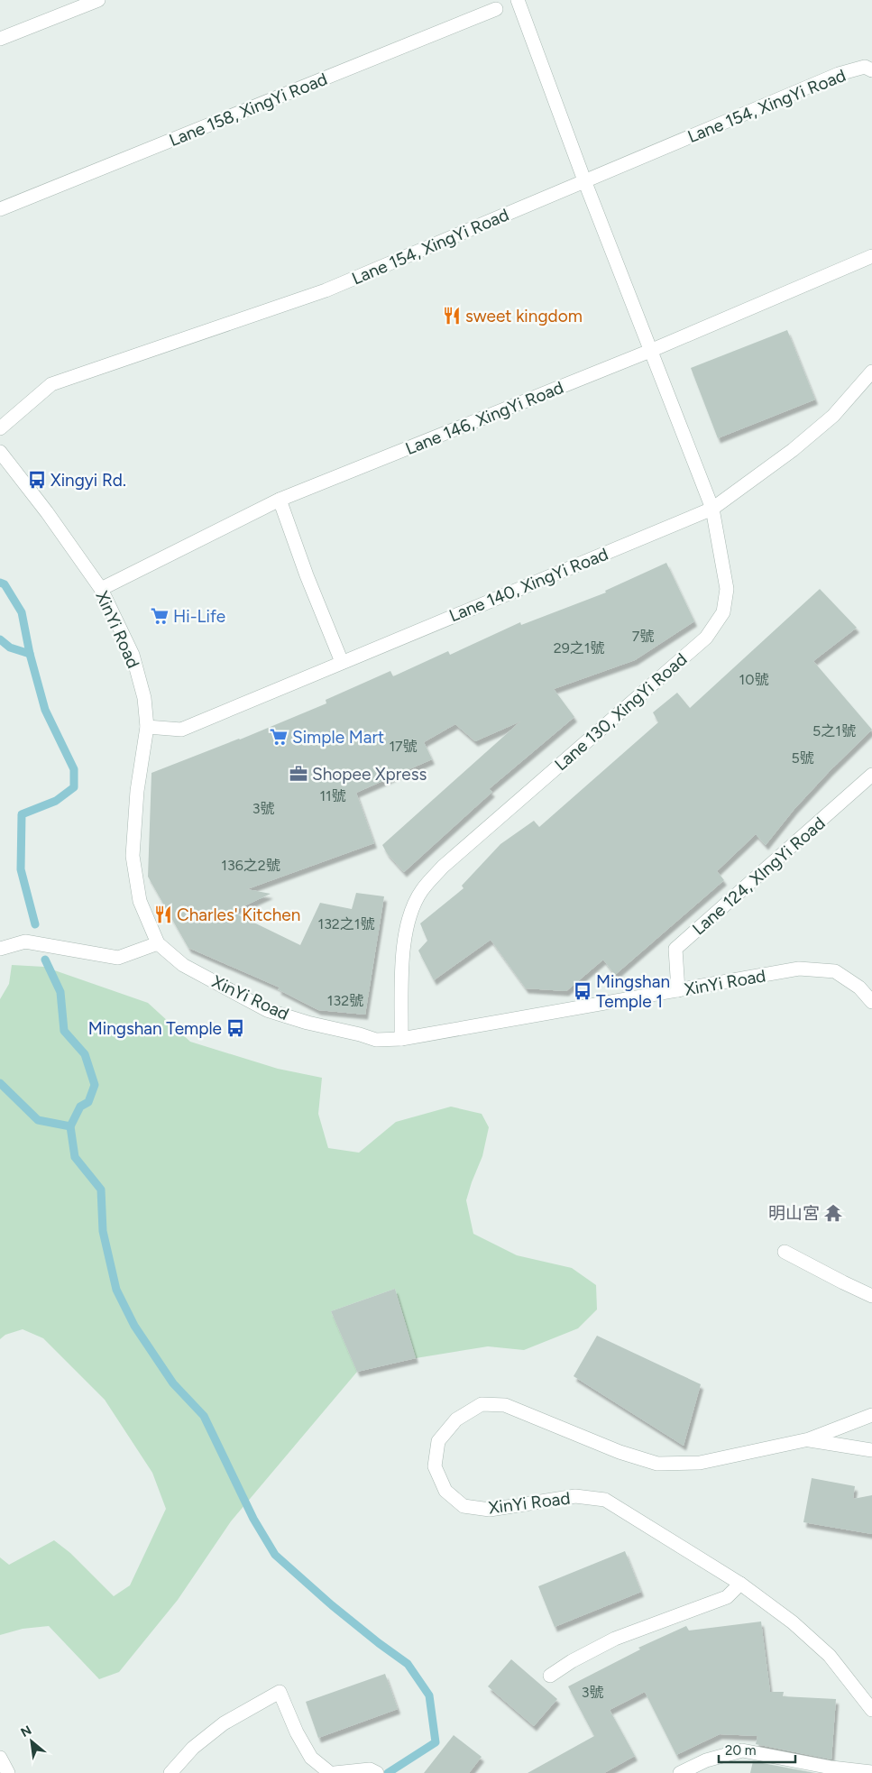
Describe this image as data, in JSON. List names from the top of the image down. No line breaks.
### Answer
{"streets":{"street":["Lane 154, XingYi Road","Lane 158, XingYi Road","Lane 146, XingYi Road","Lane 140, XingYi Road","XinYi Road","Lane 130, XingYi Road","Lane 124, XIngYi Road"]},"crossings":[["Lane 154, XingYi Road","Lane 130, XingYi Road"],["Lane 146, XingYi Road","XinYi Road"],["Lane 146, XingYi Road","Lane 130, XingYi Road"],["Lane 140, XingYi Road","XinYi Road"],["Lane 140, XingYi Road","Lane 130, XingYi Road"],["XinYi Road","Lane 130, XingYi Road"],["XinYi Road","Lane 124, XIngYi Road"]],"places":{"restaurant":["sweet kingdom","Charles' Kitchen"],"bus stop":["Xingyi Rd.","Mingshan Temple 1","Mingshan Temple"],"supermarket":["Hi-Life","Simple Mart"],"office":["Shopee Xpress"],"temple":["明山宮"]},"house_numbers":["7號","29之1號","10號","5之1號","17號","5號","11號","3號","136之2號","132之1號","132號","3號"],"scale_bar":"20 m","north":"top left"}
